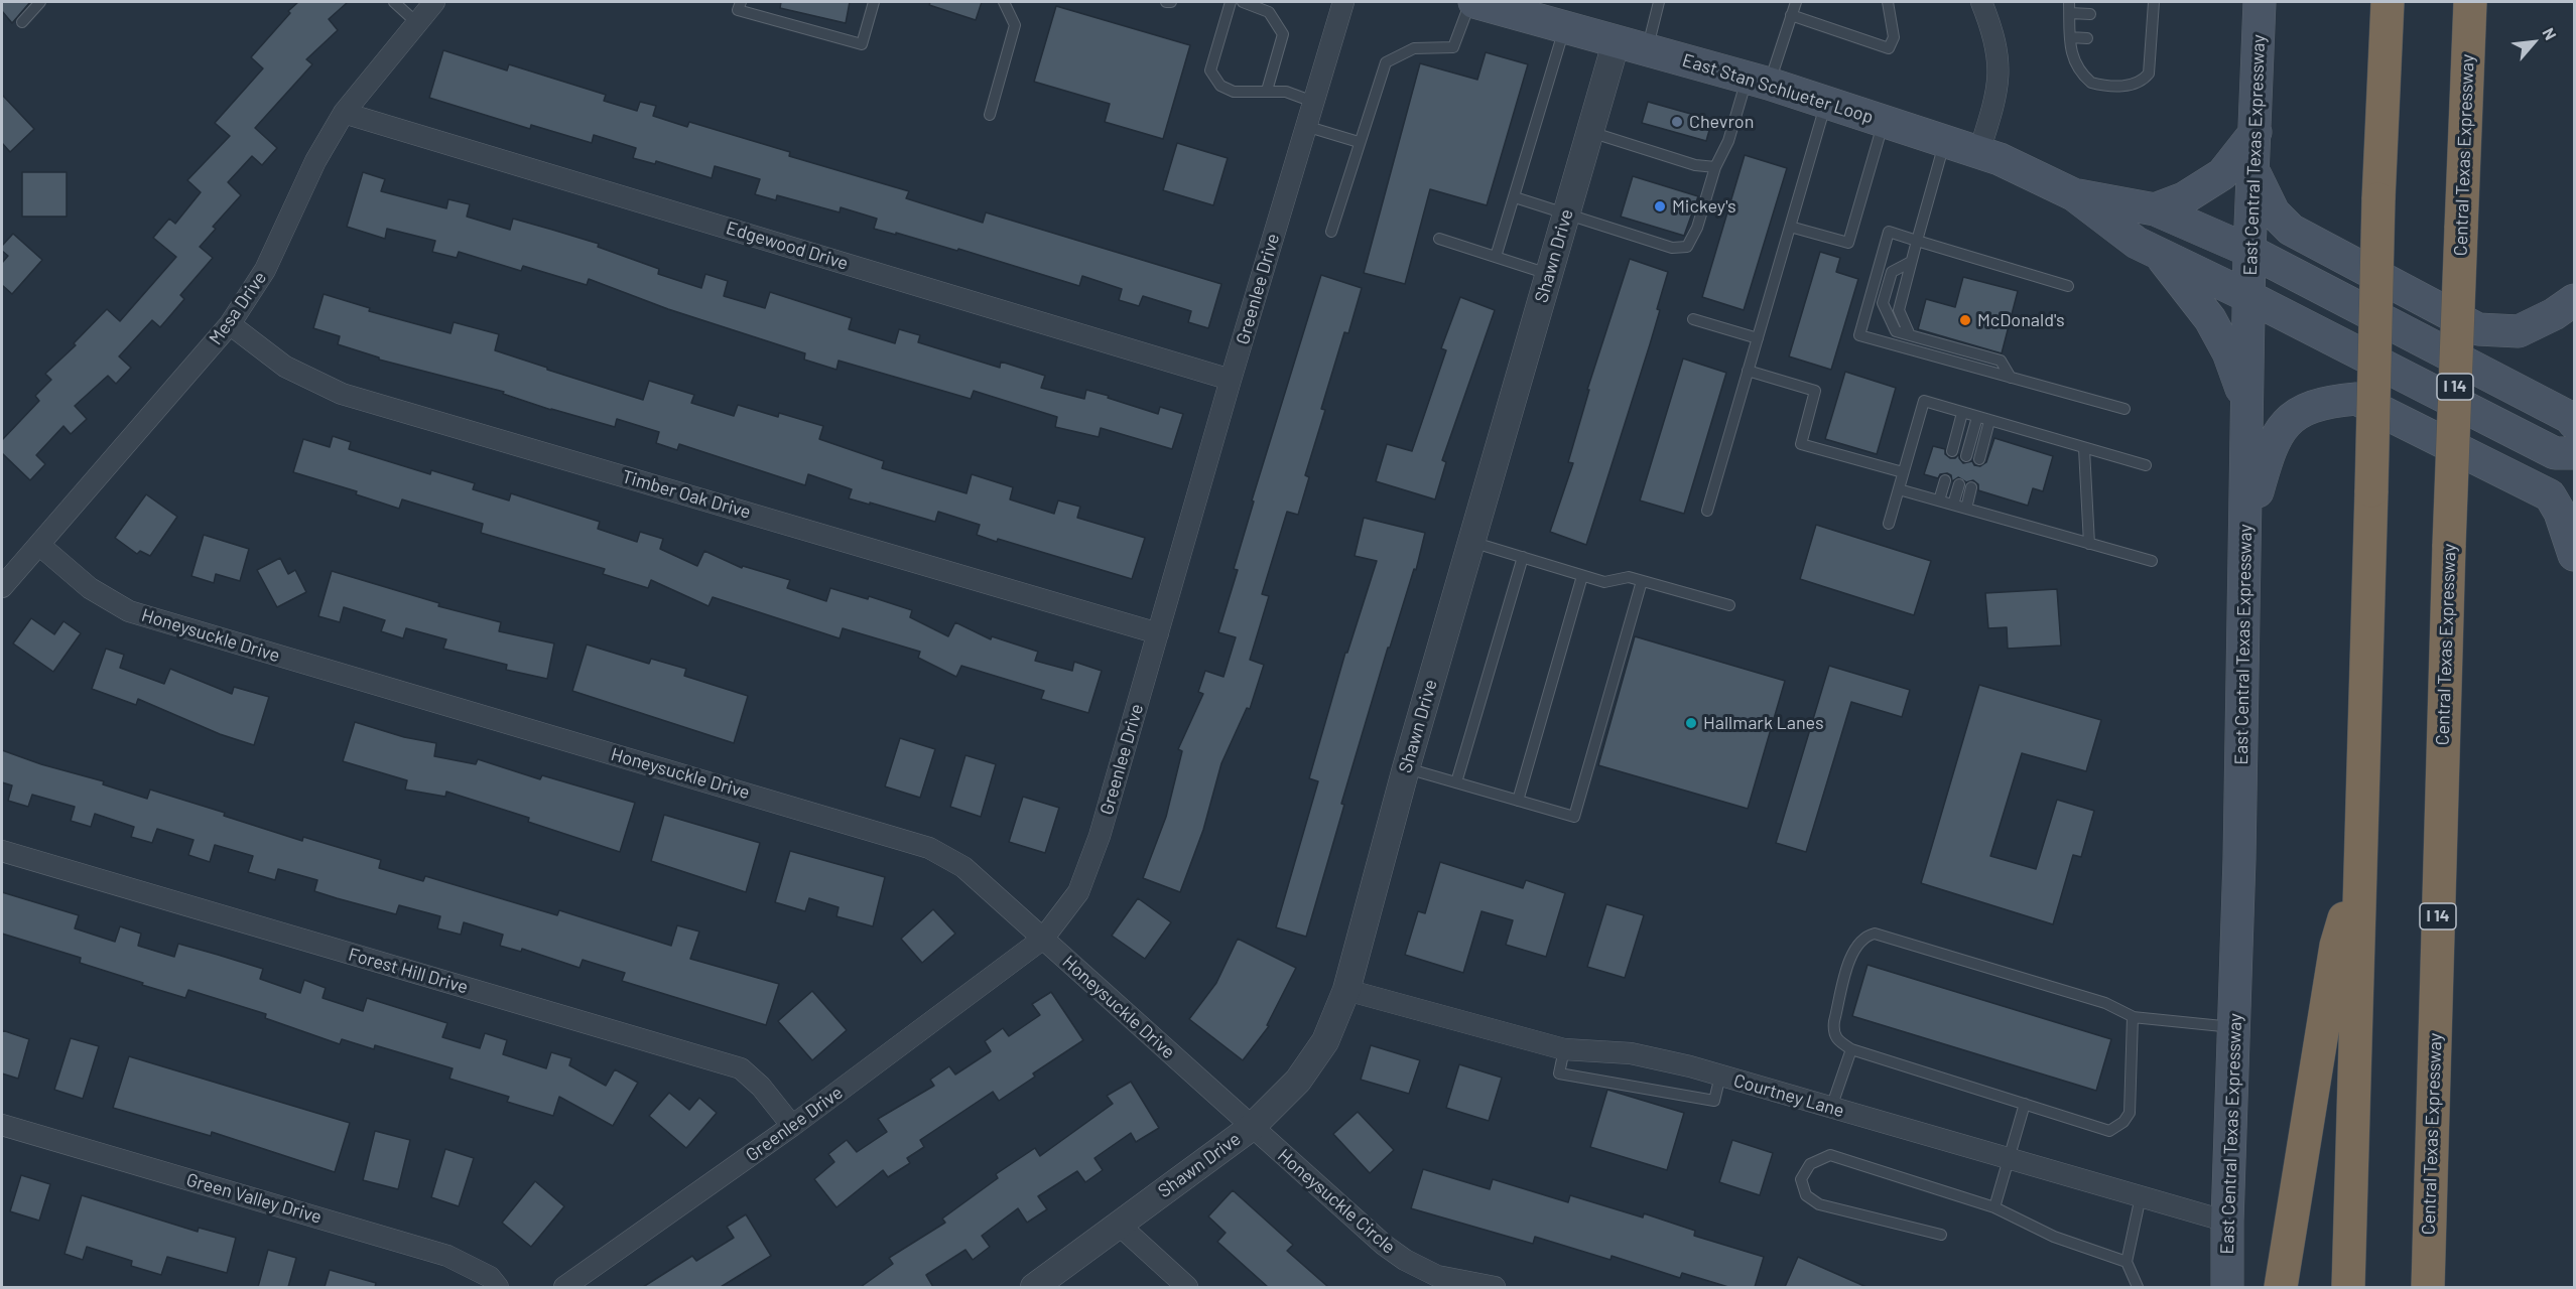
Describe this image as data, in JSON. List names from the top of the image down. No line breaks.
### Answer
{"streets":{"highway":["Central Texas Expressway","I 14"],"main road":["East Stan Schlueter Loop","East Central Texas Expressway"],"street":["Edgewood Drive","Shawn Drive","Greenlee Drive","Mesa Drive","Timber Oak Drive","Honeysuckle Drive","Forest Hill Drive","Courtney Lane","Green Valley Drive","Honeysuckle Circle"]},"crossings":[["East Stan Schlueter Loop","East Central Texas Expressway"],["East Stan Schlueter Loop","Shawn Drive"],["East Central Texas Expressway","Courtney Lane"],["Edgewood Drive","Greenlee Drive"],["Edgewood Drive","Mesa Drive"],["Shawn Drive","Honeysuckle Drive"],["Shawn Drive","Courtney Lane"],["Shawn Drive","Honeysuckle Circle"],["Greenlee Drive","Timber Oak Drive"],["Greenlee Drive","Honeysuckle Drive"],["Greenlee Drive","Forest Hill Drive"],["Mesa Drive","Timber Oak Drive"],["Mesa Drive","Honeysuckle Drive"],["Honeysuckle Drive","Honeysuckle Circle"]],"places":["Chevron","Mickey's","McDonald's","Hallmark Lanes"],"north":"top right"}
